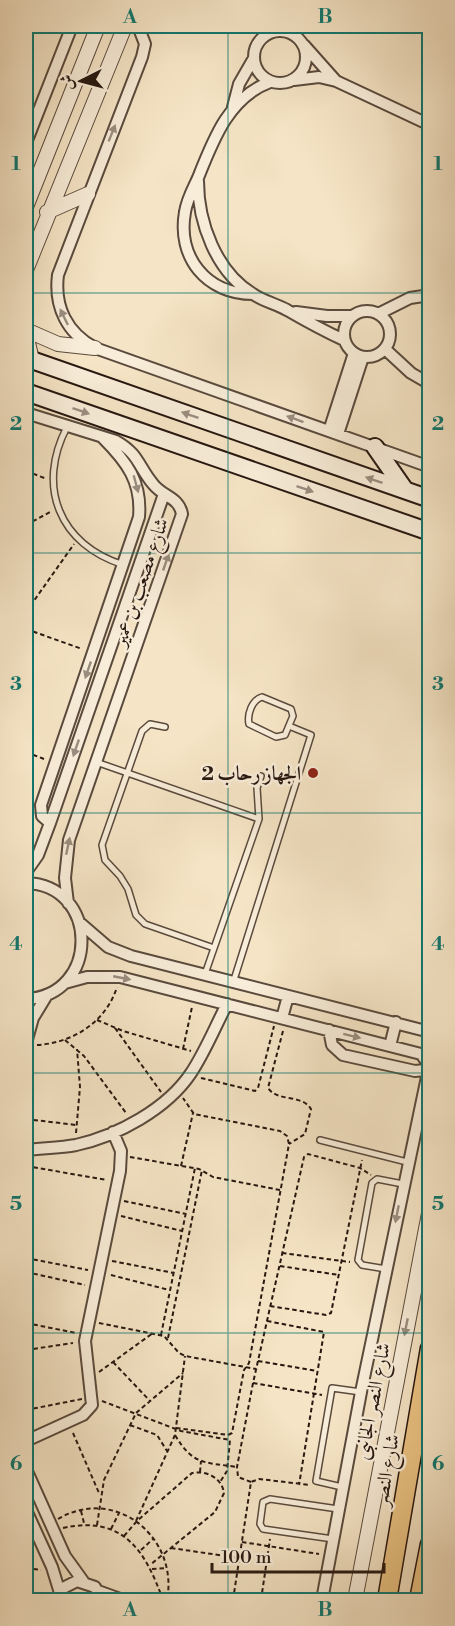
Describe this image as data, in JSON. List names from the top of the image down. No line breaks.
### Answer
{"streets":{"main road":["شارع النصر"],"street":["شارع مصعب بن عمير","شارع النصر الجانبى"]},"places":["الجهاز رحاب 2"],"scale_bar":"100 m","north":"left","grid":{"columns":["A","B"],"rows":["1","2","3","4","5","6"]}}
